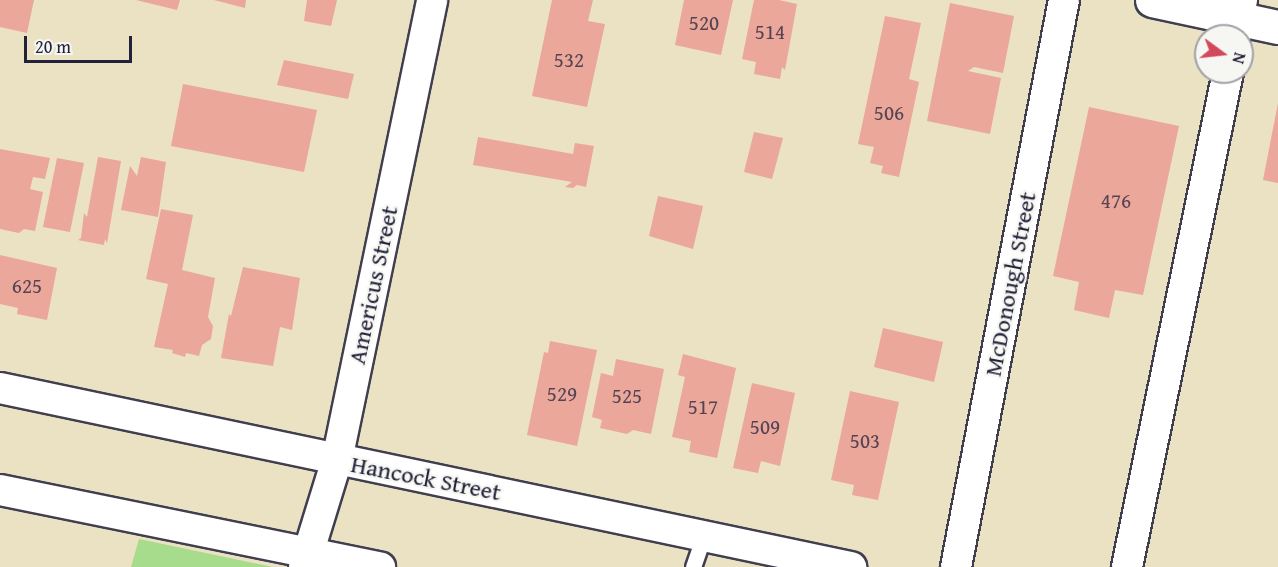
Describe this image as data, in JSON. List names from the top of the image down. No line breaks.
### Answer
{"streets":{"street":["McDonough Street","Americus Street","Hancock Street"]},"crossings":[["Americus Street","Hancock Street"]],"house_numbers":["520","514","532","506","476","625","529","525","517","509","503"],"scale_bar":"20 m","north":"right"}
